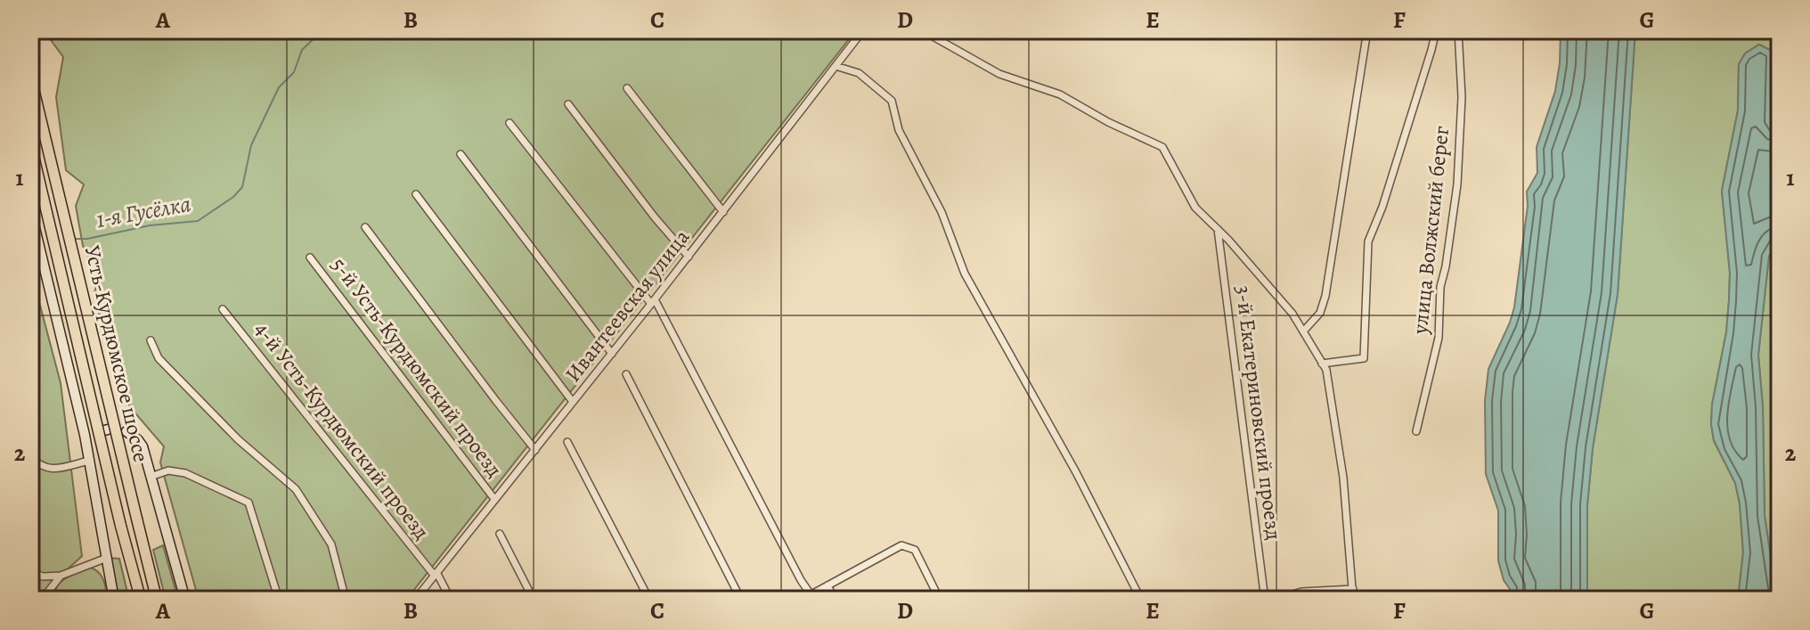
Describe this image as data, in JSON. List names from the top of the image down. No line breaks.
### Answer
{"streets":{"main road":["Усть-Курдюмское шоссе"],"street":["улица Волжский берег","Ивантеевская улица","5-й Усть-Курдюмский проезд","3-й Екатериновский проезд","4-й Усть-Курдюмский проезд"]},"crossings":[["Ивантеевская улица","5-й Усть-Курдюмский проезд"],["Ивантеевская улица","4-й Усть-Курдюмский проезд"]],"water":["1-я Гусёлка"],"grid":{"columns":["A","B","C","D","E","F","G"],"rows":["1","2"]}}
